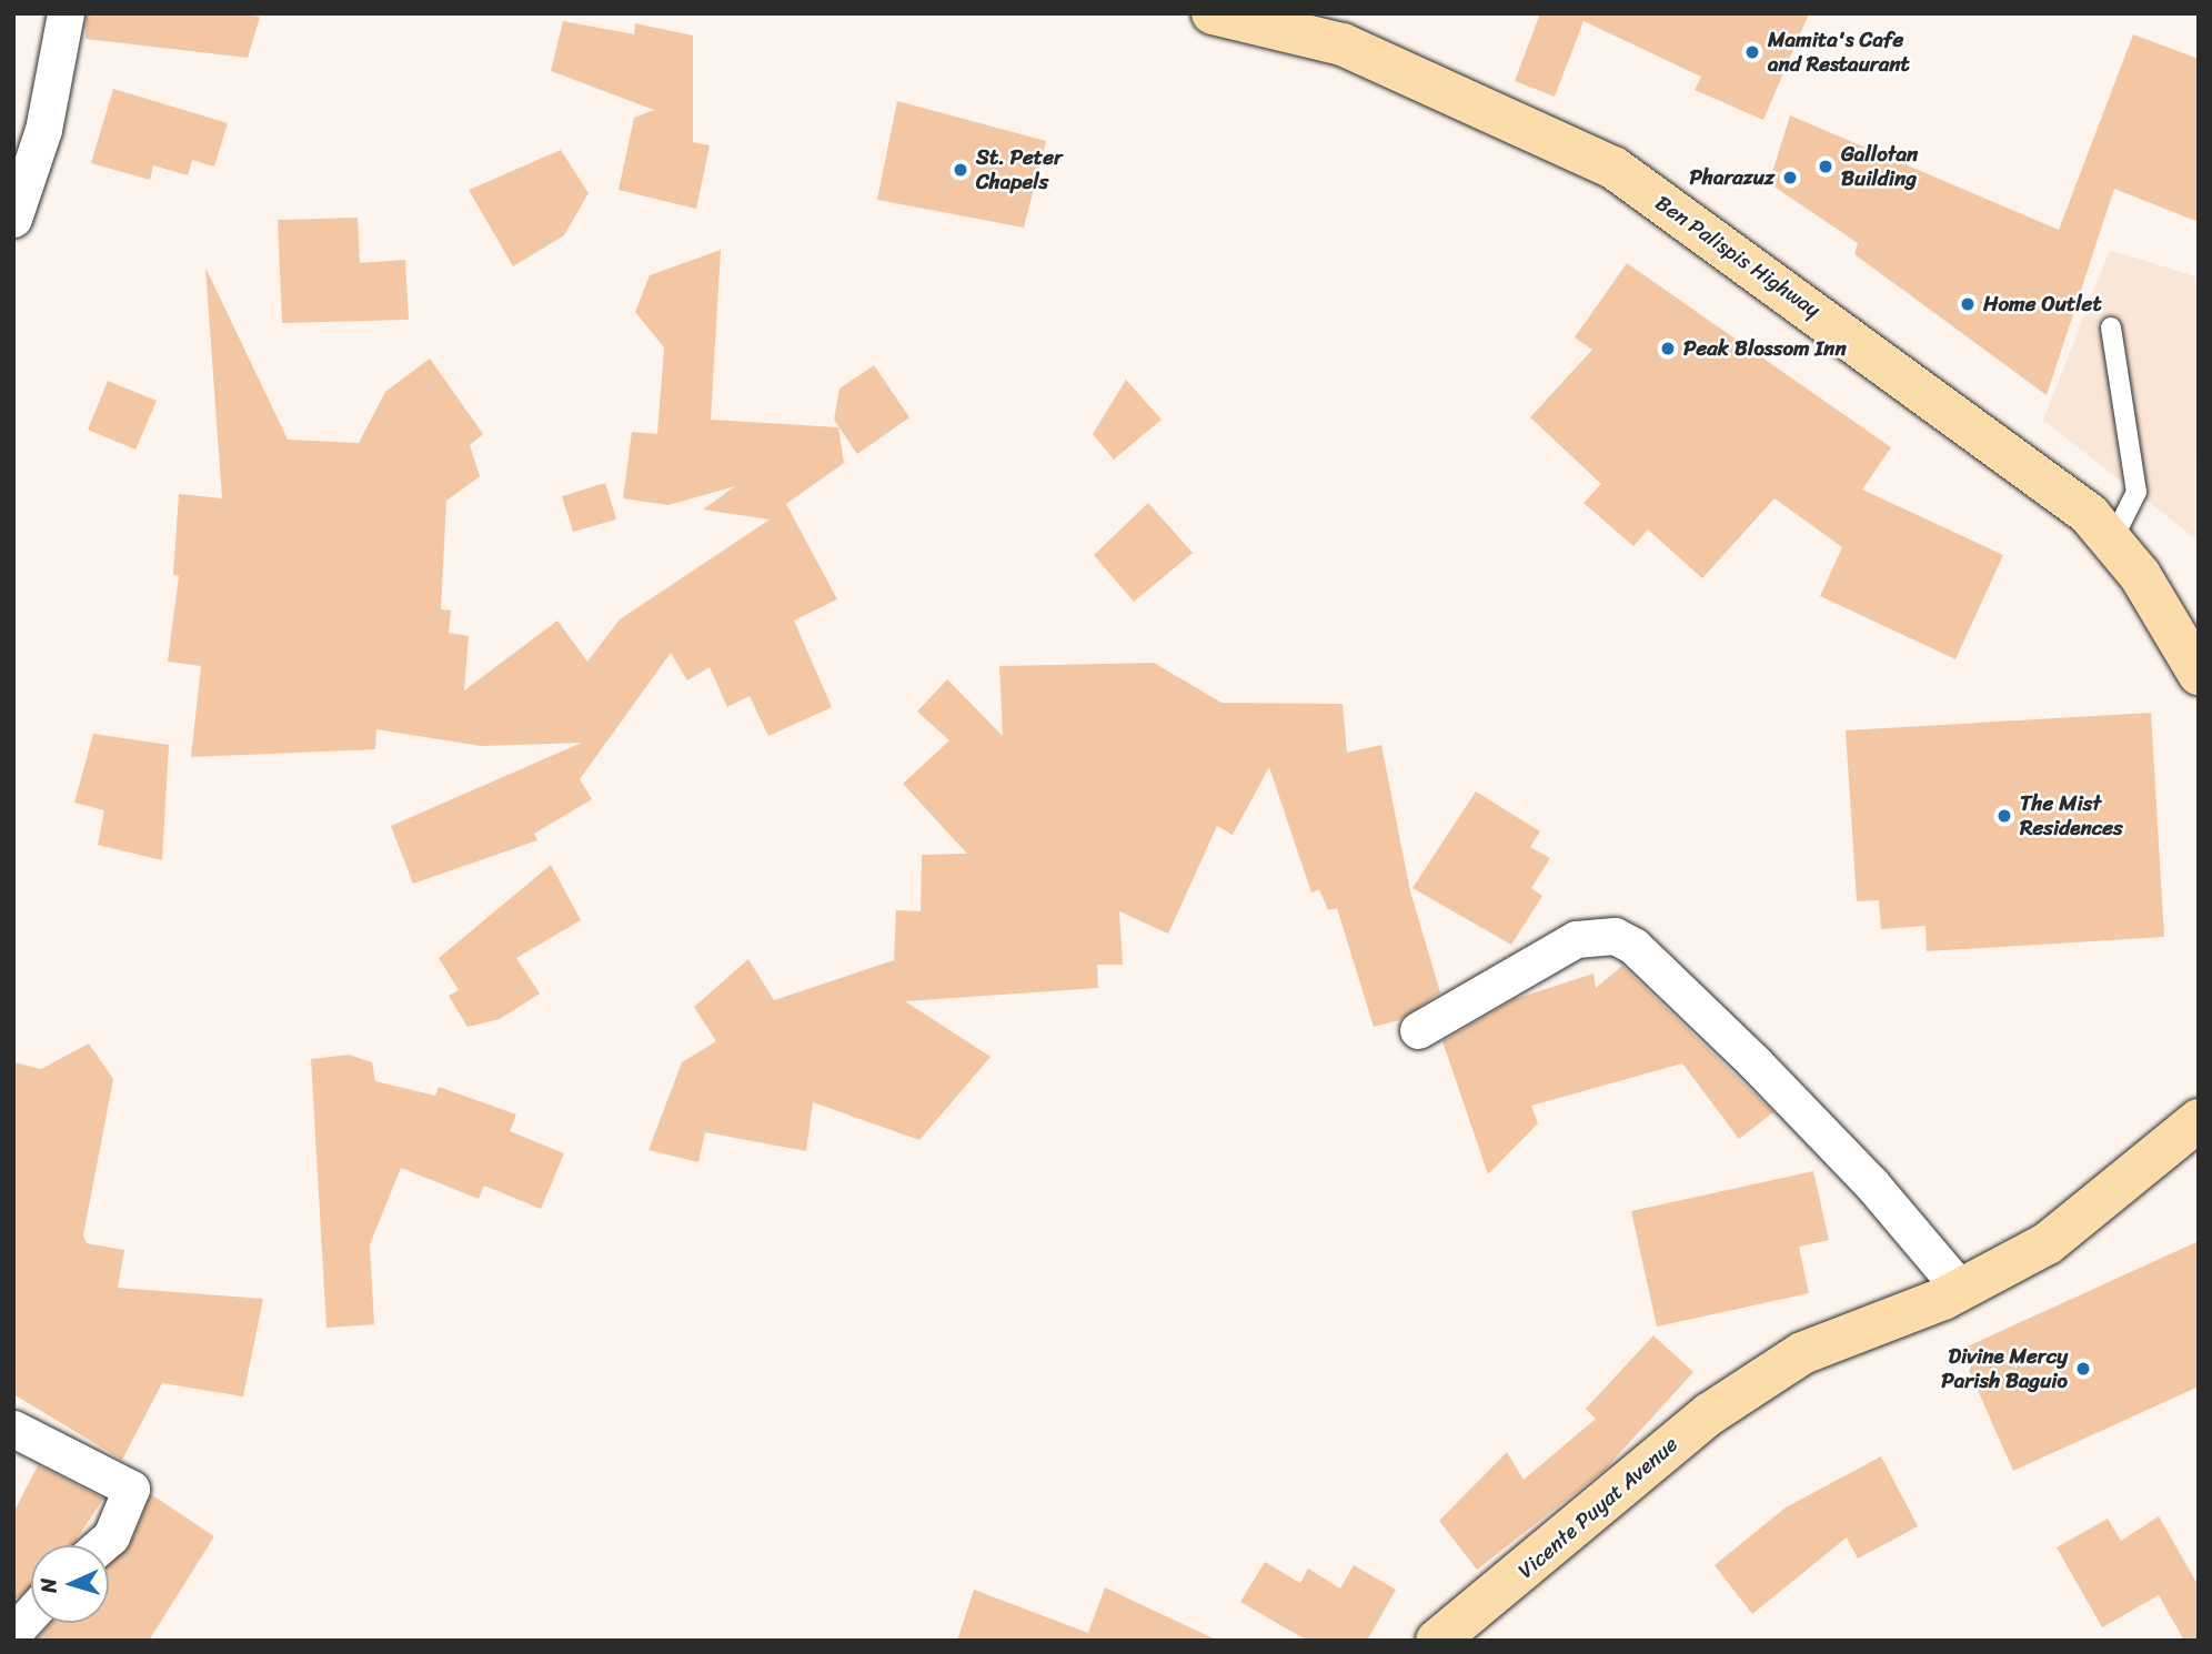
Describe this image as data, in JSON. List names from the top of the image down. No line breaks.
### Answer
{"streets":{"main road":["Ben Palispis Highway","Vicente Puyat Avenue"]},"places":["Mamita's Cafe and Restaurant","Gallotan Building","St. Peter Chapels","Pharazuz","Home Outlet","Peak Blossom Inn","The Mist Residences","Divine Mercy Parish Baguio"],"north":"left"}
